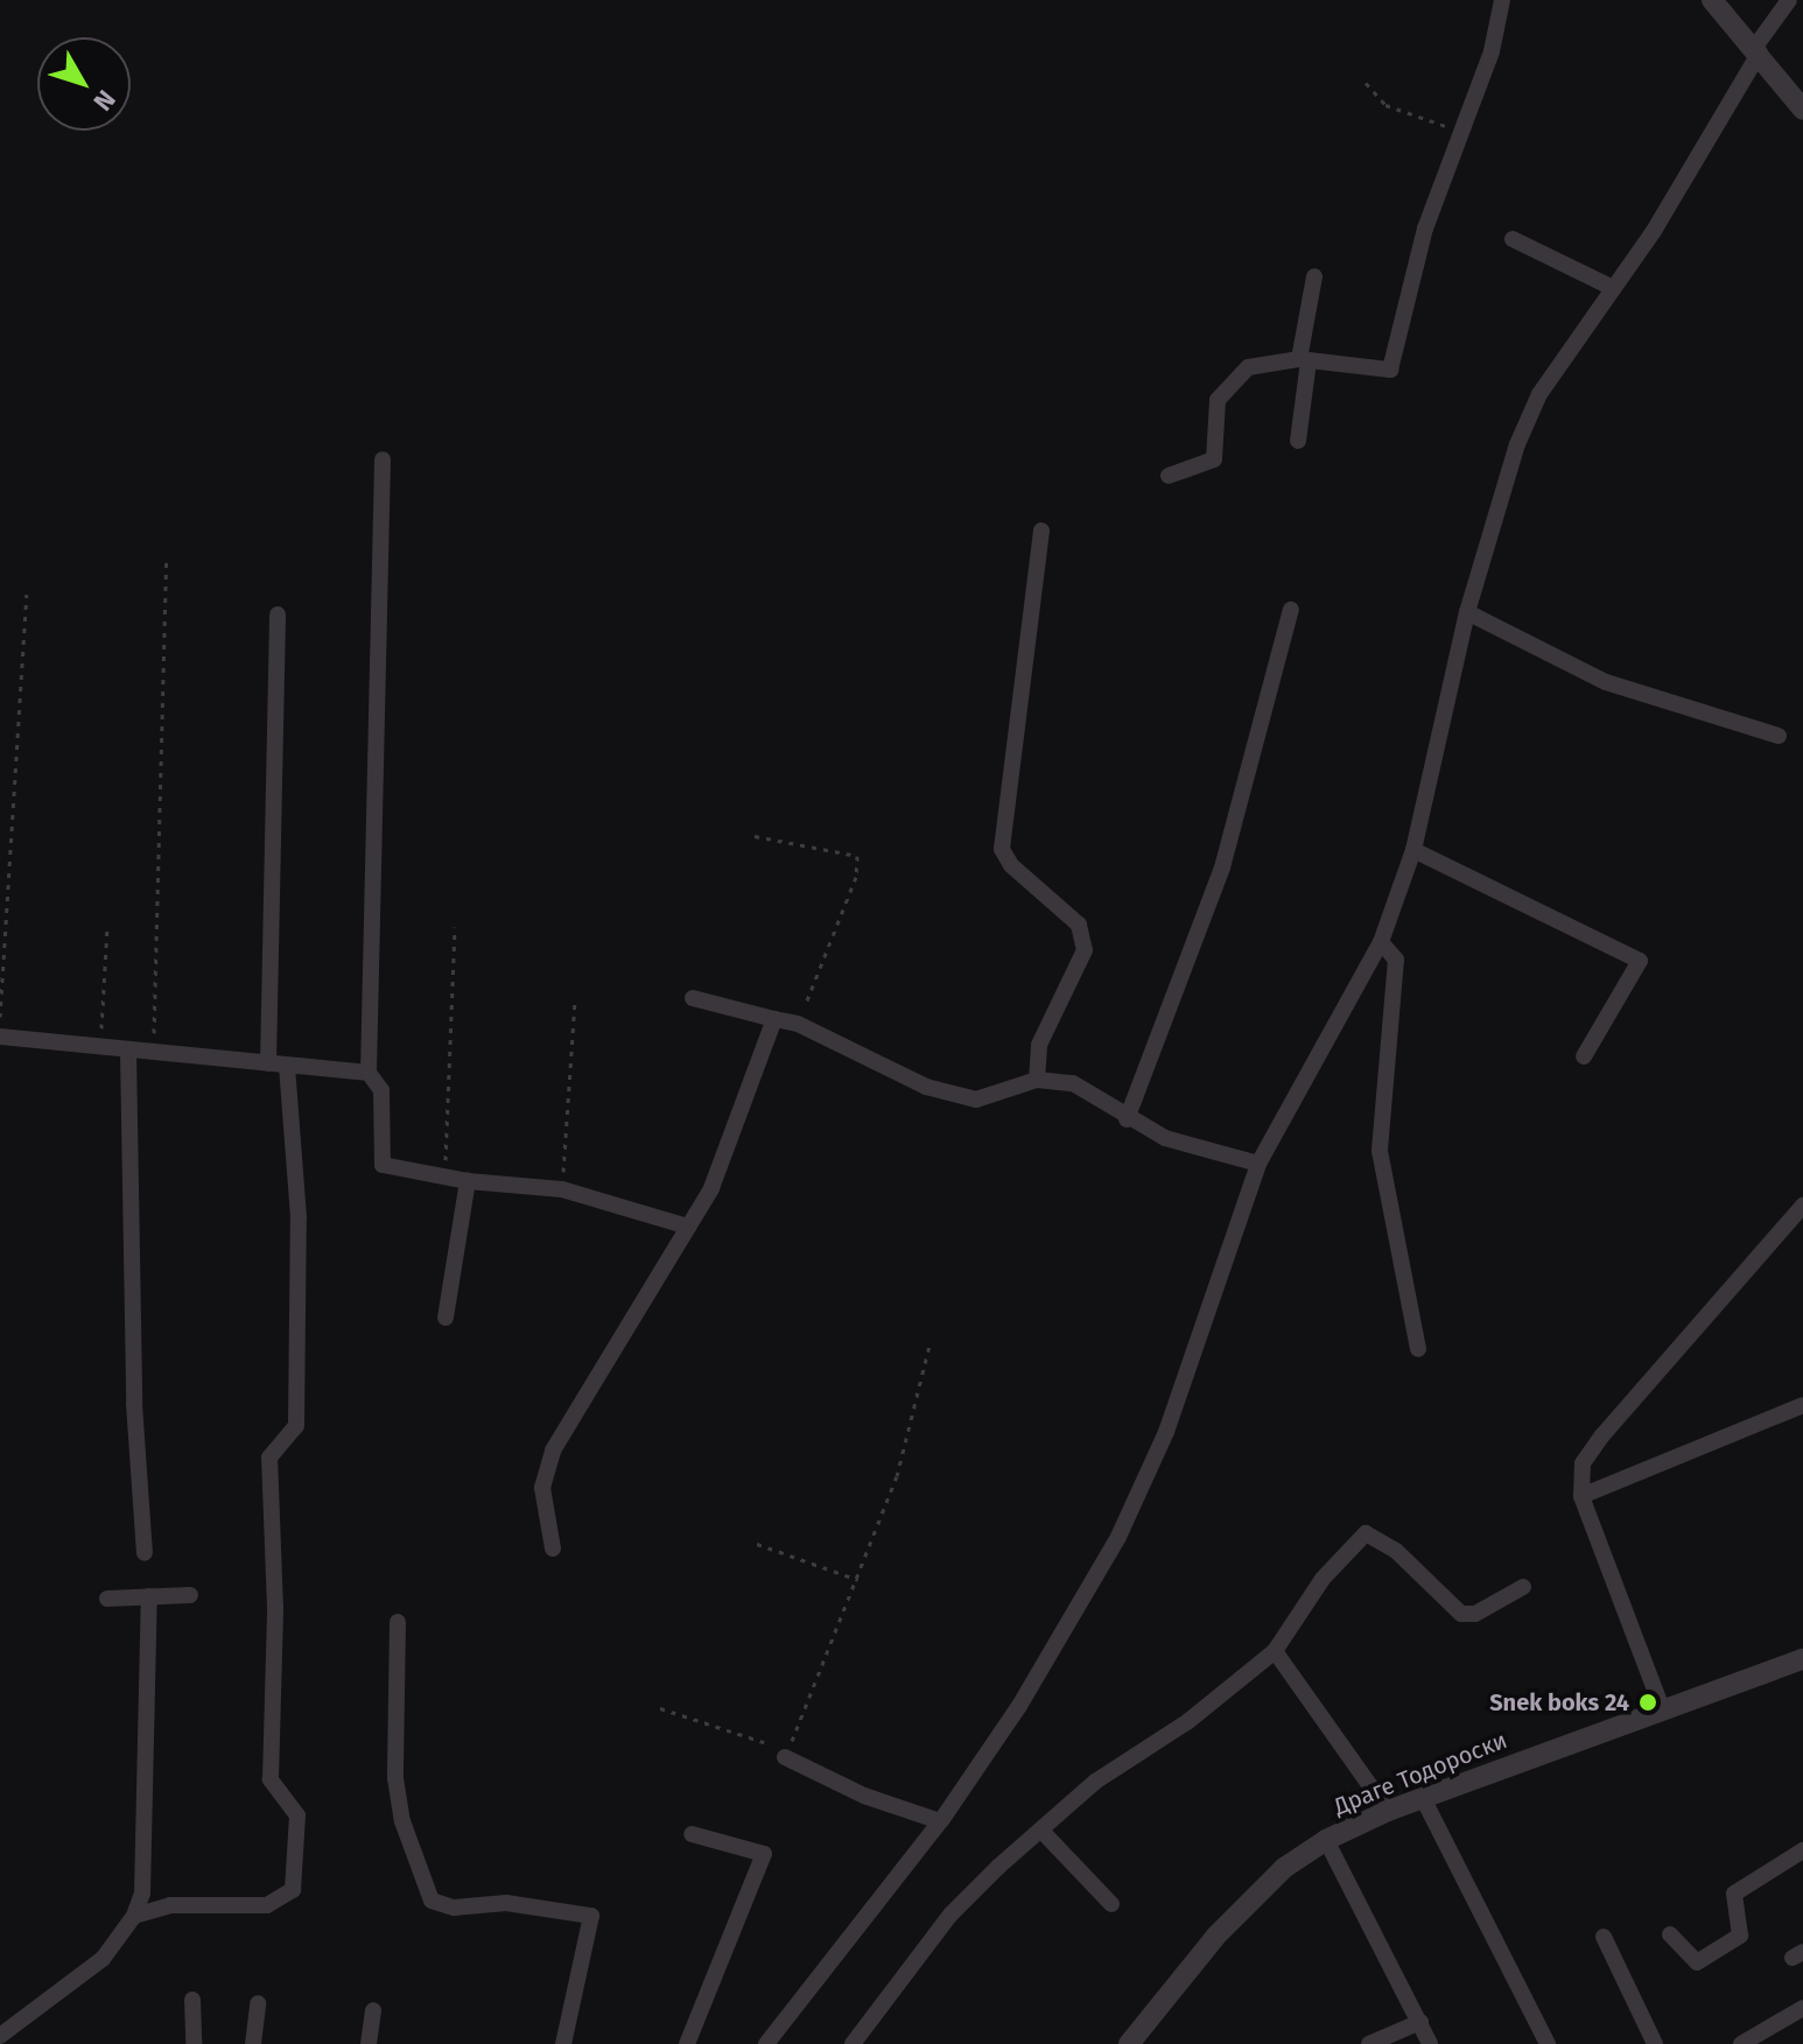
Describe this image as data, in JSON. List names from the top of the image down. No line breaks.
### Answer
{"streets":{"street":["Драге Тодороски"]},"places":["Snek boks 24"],"north":"bottom right"}
